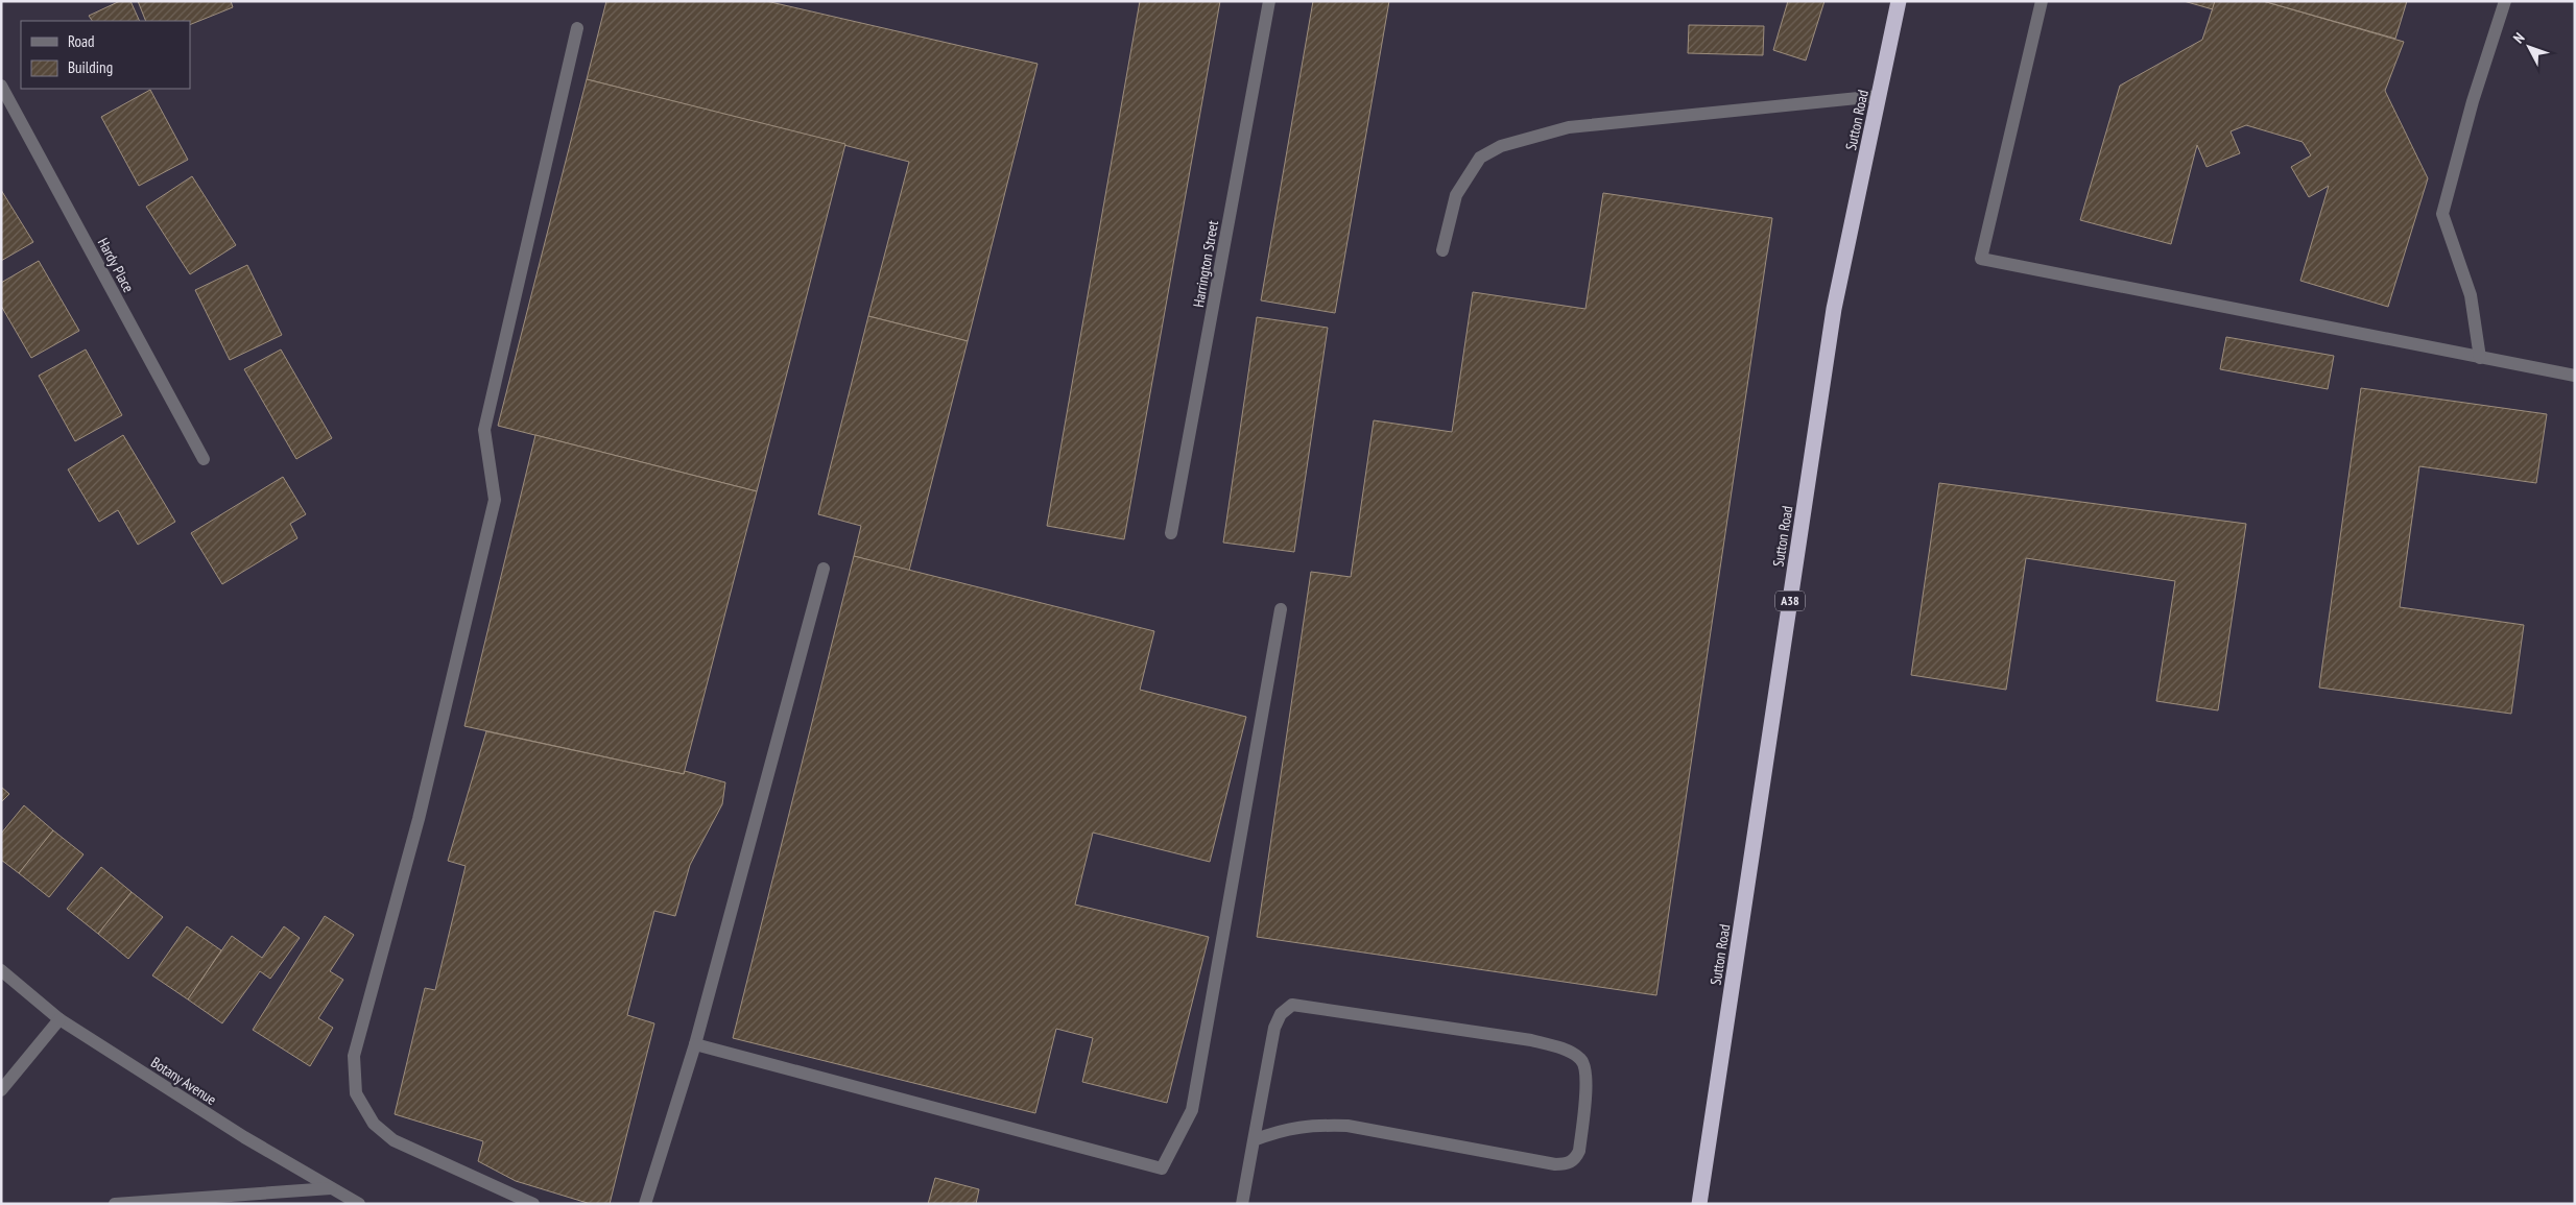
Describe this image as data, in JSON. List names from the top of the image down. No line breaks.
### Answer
{"streets":{"highway":["Sutton Road","A38"],"street":["Harrington Street","Hardy Place","Botany Avenue"]},"legend":["Road","Building"],"north":"top left"}
